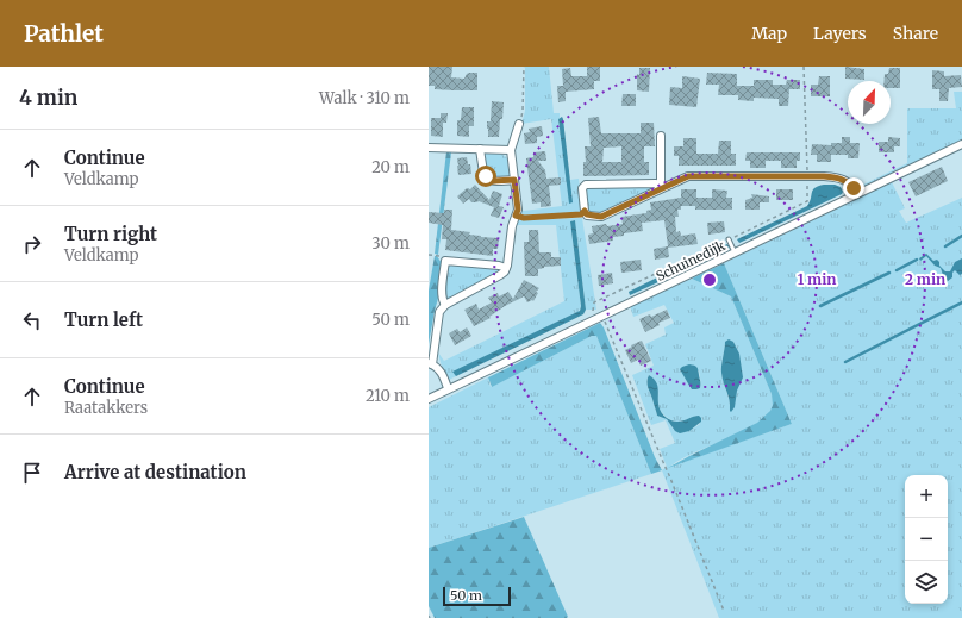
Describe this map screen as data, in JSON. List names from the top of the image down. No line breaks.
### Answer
{"streets":{"street":["Schuinedijk"]},"scale_bar":"50 m","north":"top right","page":{"header":"Pathlet","nav":["Map","Layers","Share"],"heading":["4 min","Walk · 310 m"],"list":[["Continue","Veldkamp","20 m"],["Turn right","Veldkamp","30 m"],["Turn left","50 m"],["Continue","Raatakkers","210 m"],"Arrive at destination"],"map_buttons":["+","−"],"scale":"50 m"},"rings":["1 min","2 min"]}
